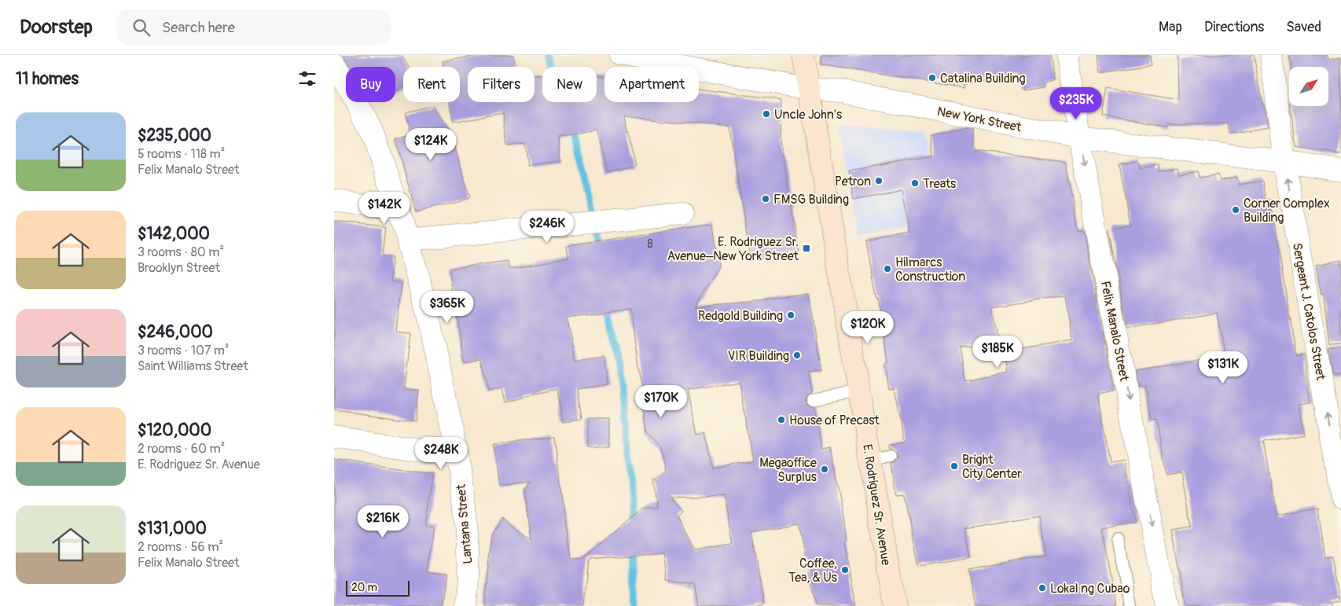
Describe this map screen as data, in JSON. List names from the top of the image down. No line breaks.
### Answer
{"streets":{"main road":["E. Rodriguez Sr. Avenue"],"street":["New York Street","Sergeant J. Catolos Street","Felix Manalo Street","Lantana Street"]},"crossings":[["New York Street","Sergeant J. Catolos Street"],["New York Street","Felix Manalo Street"],["New York Street","E. Rodriguez Sr. Avenue"]],"one_way":["Sergeant J. Catolos Street","Felix Manalo Street"],"places":{"other":["Catalina Building","Uncle John's","Petron","Treats","FMSG Building","Corner Complex Building","Hilmarcs Construction","Redgold Building","VIR Building","House of Precast","Bright City Center","Megaoffice Surplus","Coffee, Tea, & Us","Lokal ng Cubao"],"transit":["E. Rodriguez Sr. Avenue–New York Street"]},"house_numbers":["8"],"scale_bar":"20 m","north":"top right","page":{"header":"Doorstep","search":"Search here","nav":["Map","Directions","Saved"],"heading":"11 homes","chip":["Buy","Rent","Filters","New","Apartment"],"price":["$235K","$124K","$142K","$246K","$365K","$120K","$185K","$131K","$170K","$248K","$216K"],"list":[{"name":"$235,000","note":"5 rooms · 118 m² · Felix Manalo Street"},{"name":"$142,000","note":"3 rooms · 80 m² · Brooklyn Street"},{"name":"$246,000","note":"3 rooms · 107 m² · Saint Williams Street"},{"name":"$120,000","note":"2 rooms · 60 m² · E. Rodriguez Sr. Avenue"},{"name":"$131,000","note":"2 rooms · 56 m² · Felix Manalo Street"}],"scale":"20 m"}}
